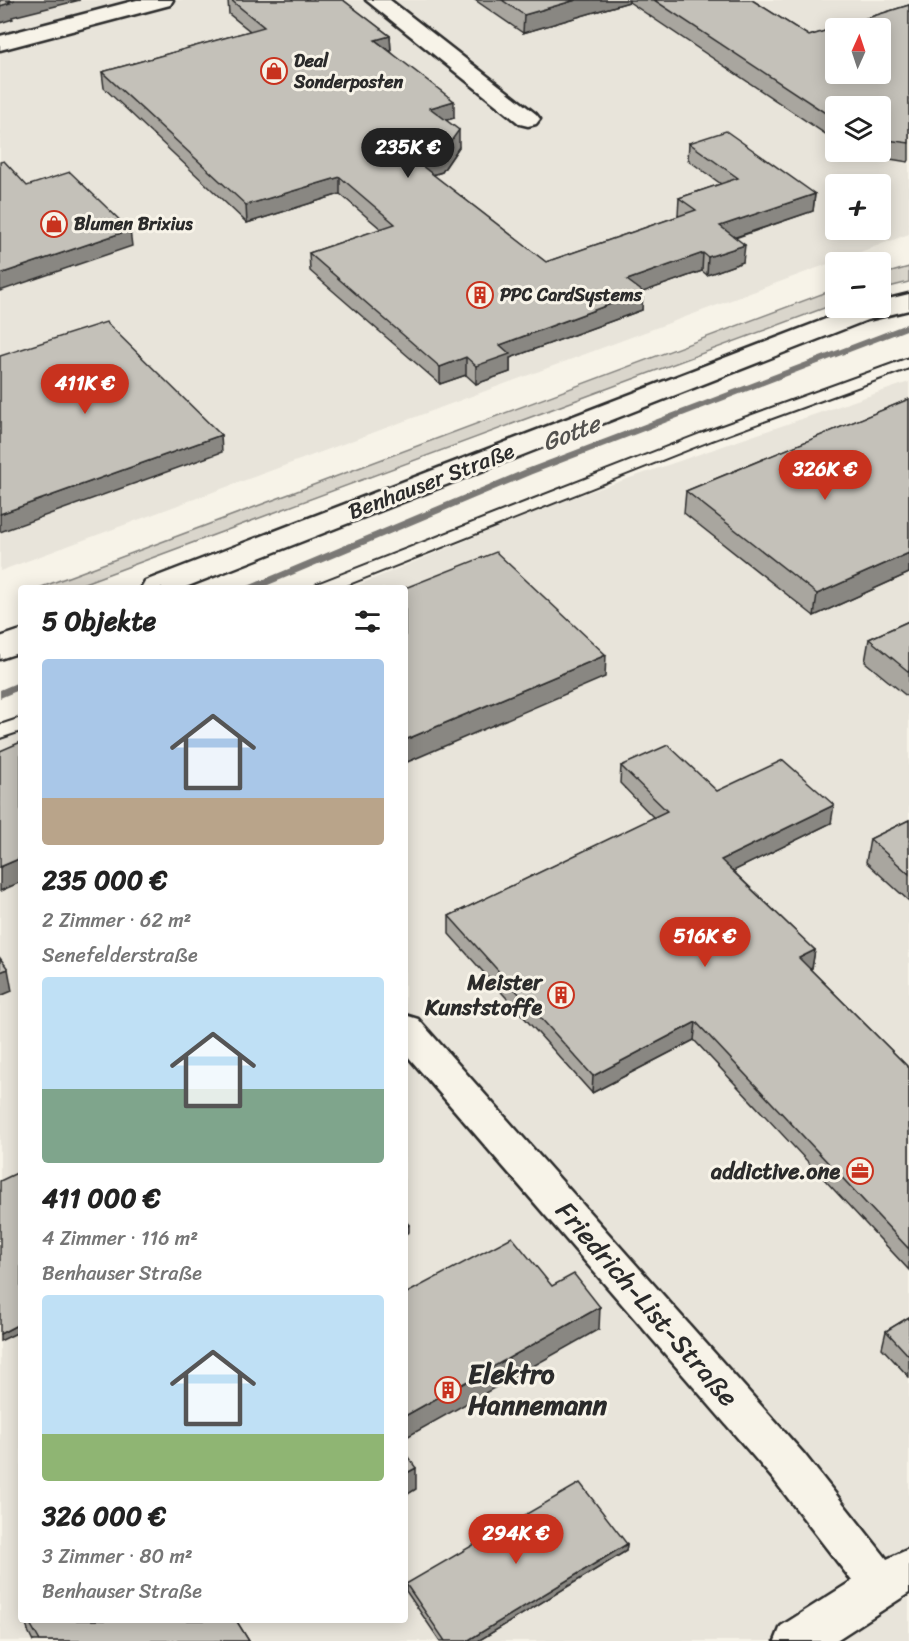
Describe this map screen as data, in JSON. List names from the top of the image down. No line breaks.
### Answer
{"streets":{"street":["Benhauser Straße","Friedrich-List-Straße"]},"water":["Gotte"],"places":{"shop":["Deal Sonderposten","Blumen Brixius"],"building":["PPC CardSystems","Meister Kunststoffe","Elektro Hannemann"],"office":["addictive.one"]},"north":"top","page":{"map_buttons":["+","−"],"price":["235K €","411K €","326K €","516K €","294K €"],"heading":"5 Objekte","list":[{"name":"235 000 €","note":"2 Zimmer · 62 m² · Senefelderstraße"},{"name":"411 000 €","note":"4 Zimmer · 116 m² · Benhauser Straße"},{"name":"326 000 €","note":"3 Zimmer · 80 m² · Benhauser Straße"}]}}
